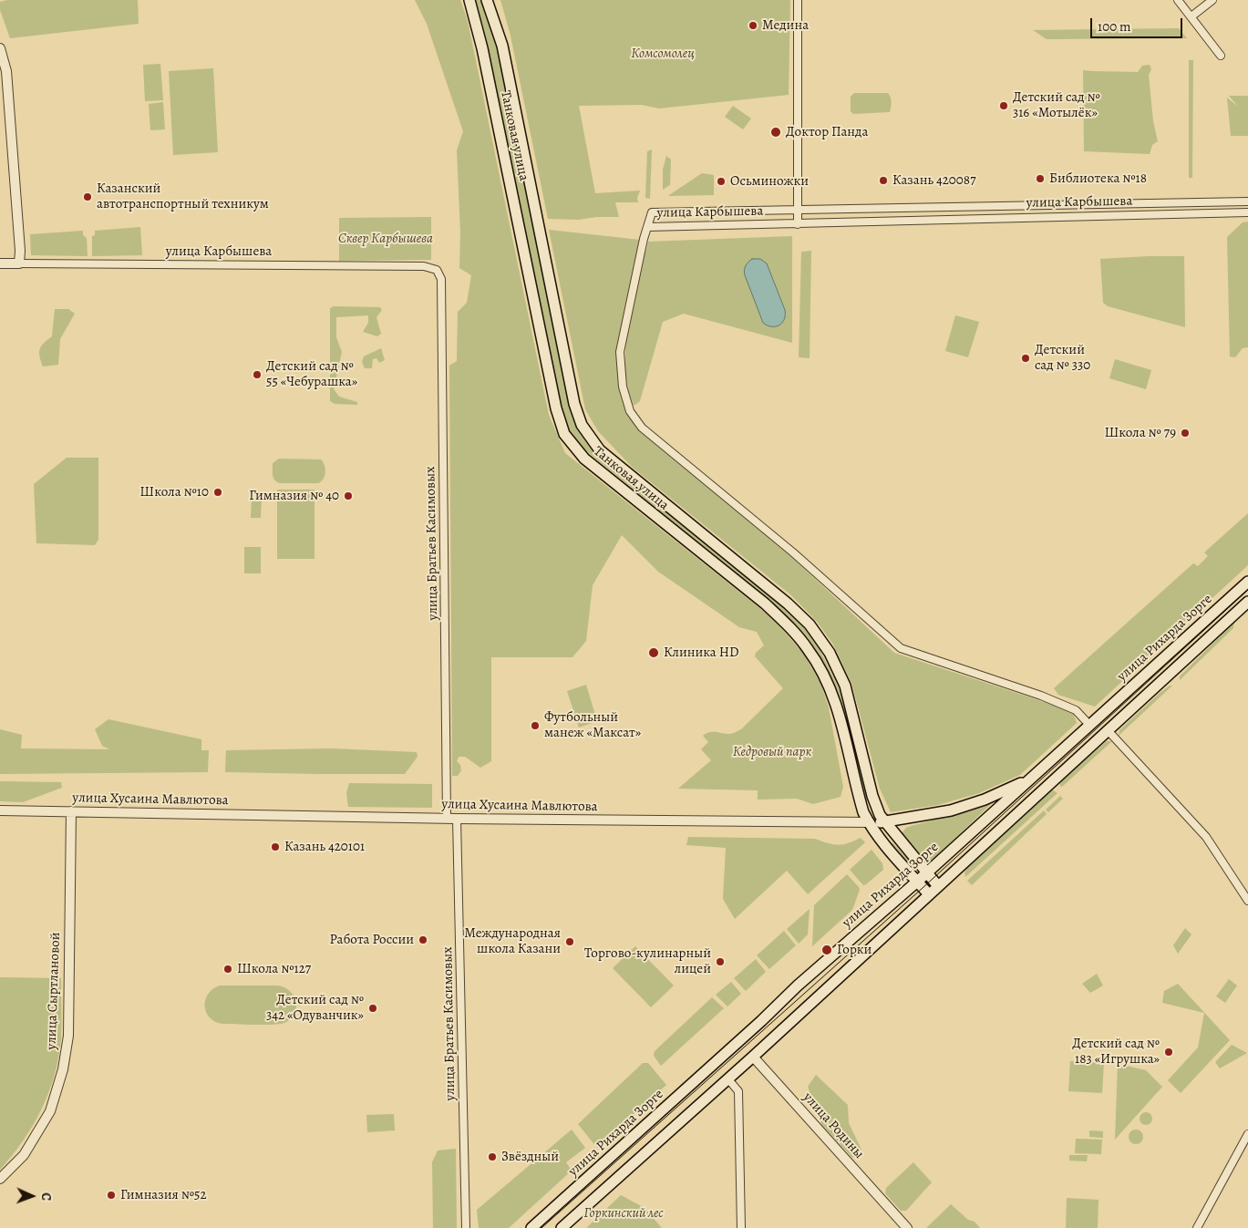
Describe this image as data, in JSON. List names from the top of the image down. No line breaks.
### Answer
{"streets":{"main road":["Танковая улица","улица Рихарда Зорге","улица Хусаина Мавлютова","улица Родины"],"street":["улица Карбышева","улица Братьев Касимовых","улица Сыртлановой"]},"crossings":[["Танковая улица","улица Рихарда Зорге"],["Танковая улица","улица Хусаина Мавлютова"],["улица Карбышева","улица Братьев Касимовых"],["улица Братьев Касимовых","улица Хусаина Мавлютова"],["улица Рихарда Зорге","улица Хусаина Мавлютова"],["улица Рихарда Зорге","улица Родины"],["улица Хусаина Мавлютова","улица Сыртлановой"]],"parks":["Комсомолец","Сквер Карбышева","Кедровый парк","Горкинский лес"],"places":["Медина","Детский сад № 316 «Мотылёк»","Доктор Панда","Библиотека №18","Казань 420087","Осьминожки","Казанский автотранспортный техникум","Детский сад № 330","Детский сад № 55 «Чебурашка»","Школа № 79","Школа №10","Гимназия № 40","Клиника HD","Футбольный манеж «Максат»","Казань 420101","Работа России","Международная школа Казани","Горки","Торгово-кулинарный лицей","Школа №127","Детский сад № 342 «Одуванчик»","Детский сад № 183 «Игрушка»","Звёздный","Гимназия №52"],"scale_bar":"100 m","north":"right"}
